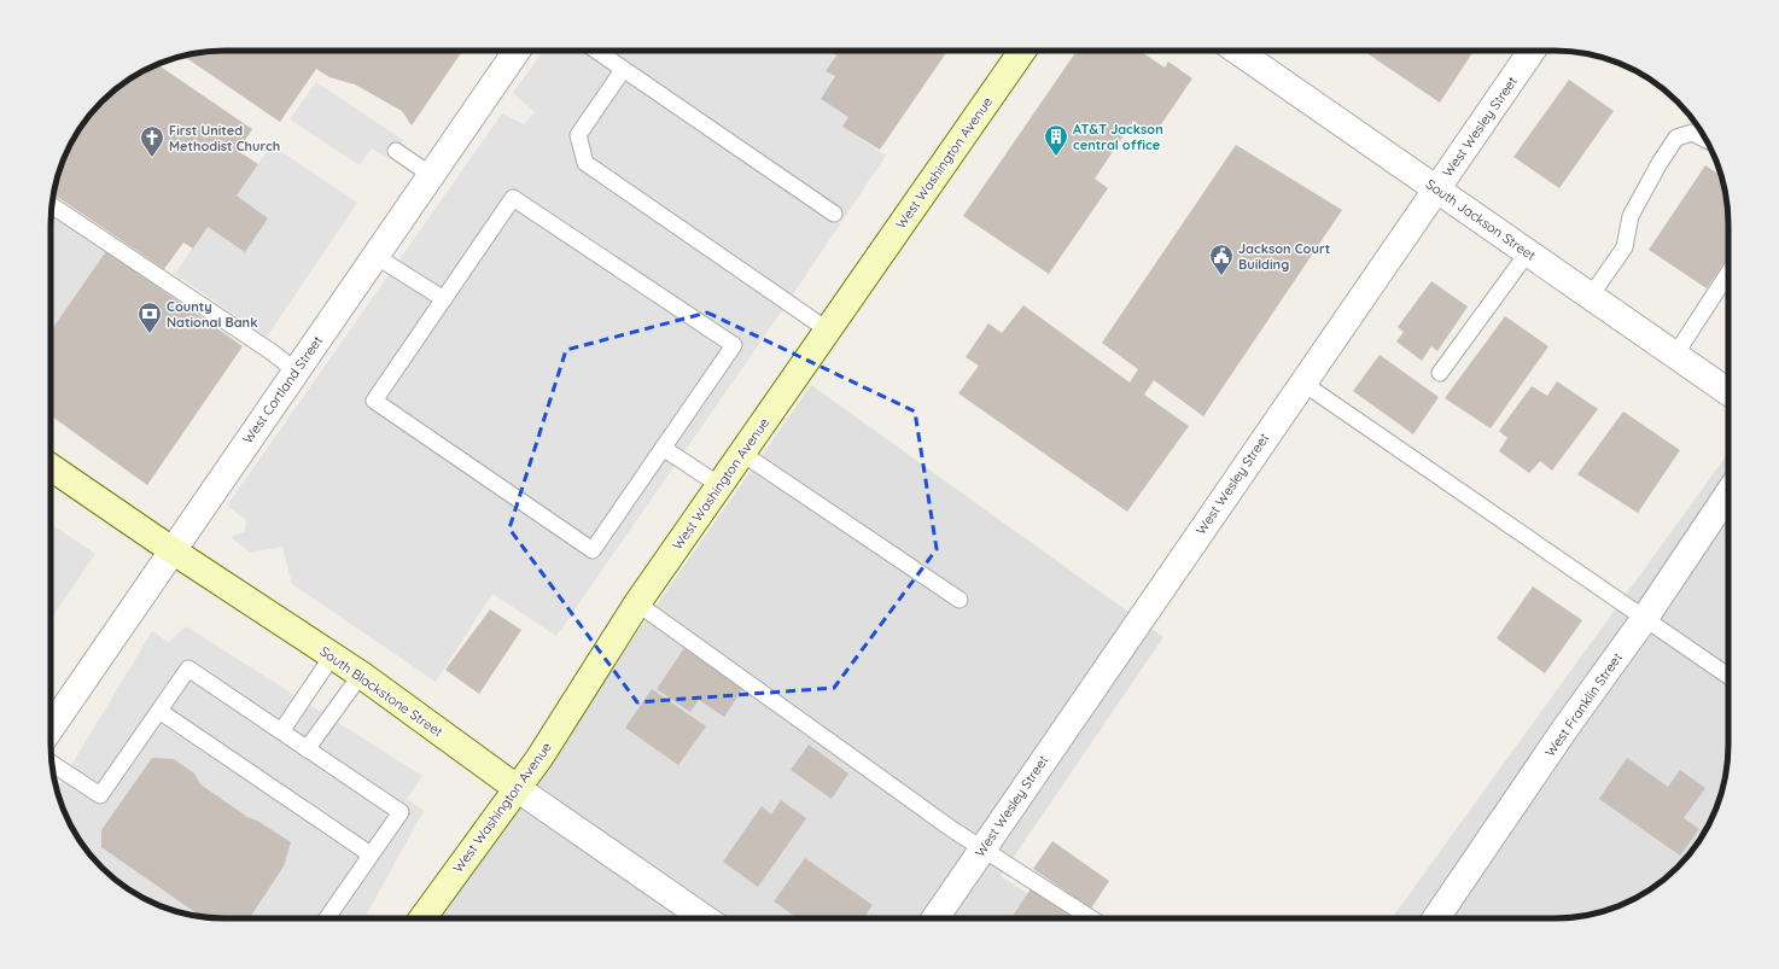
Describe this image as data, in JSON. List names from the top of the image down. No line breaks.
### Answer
{"streets":{"main road":["West Washington Avenue","South Blackstone Street"],"street":["West Wesley Street","South Jackson Street","West Cortland Street","West Franklin Street"]},"crossings":[["West Wesley Street","South Jackson Street"],["West Washington Avenue","South Blackstone Street"],["West Cortland Street","South Blackstone Street"]],"places":{"building":["AT&T Jackson central office"],"church":["First United Methodist Church"],"public building":["Jackson Court Building"],"bank":["County National Bank"]}}
